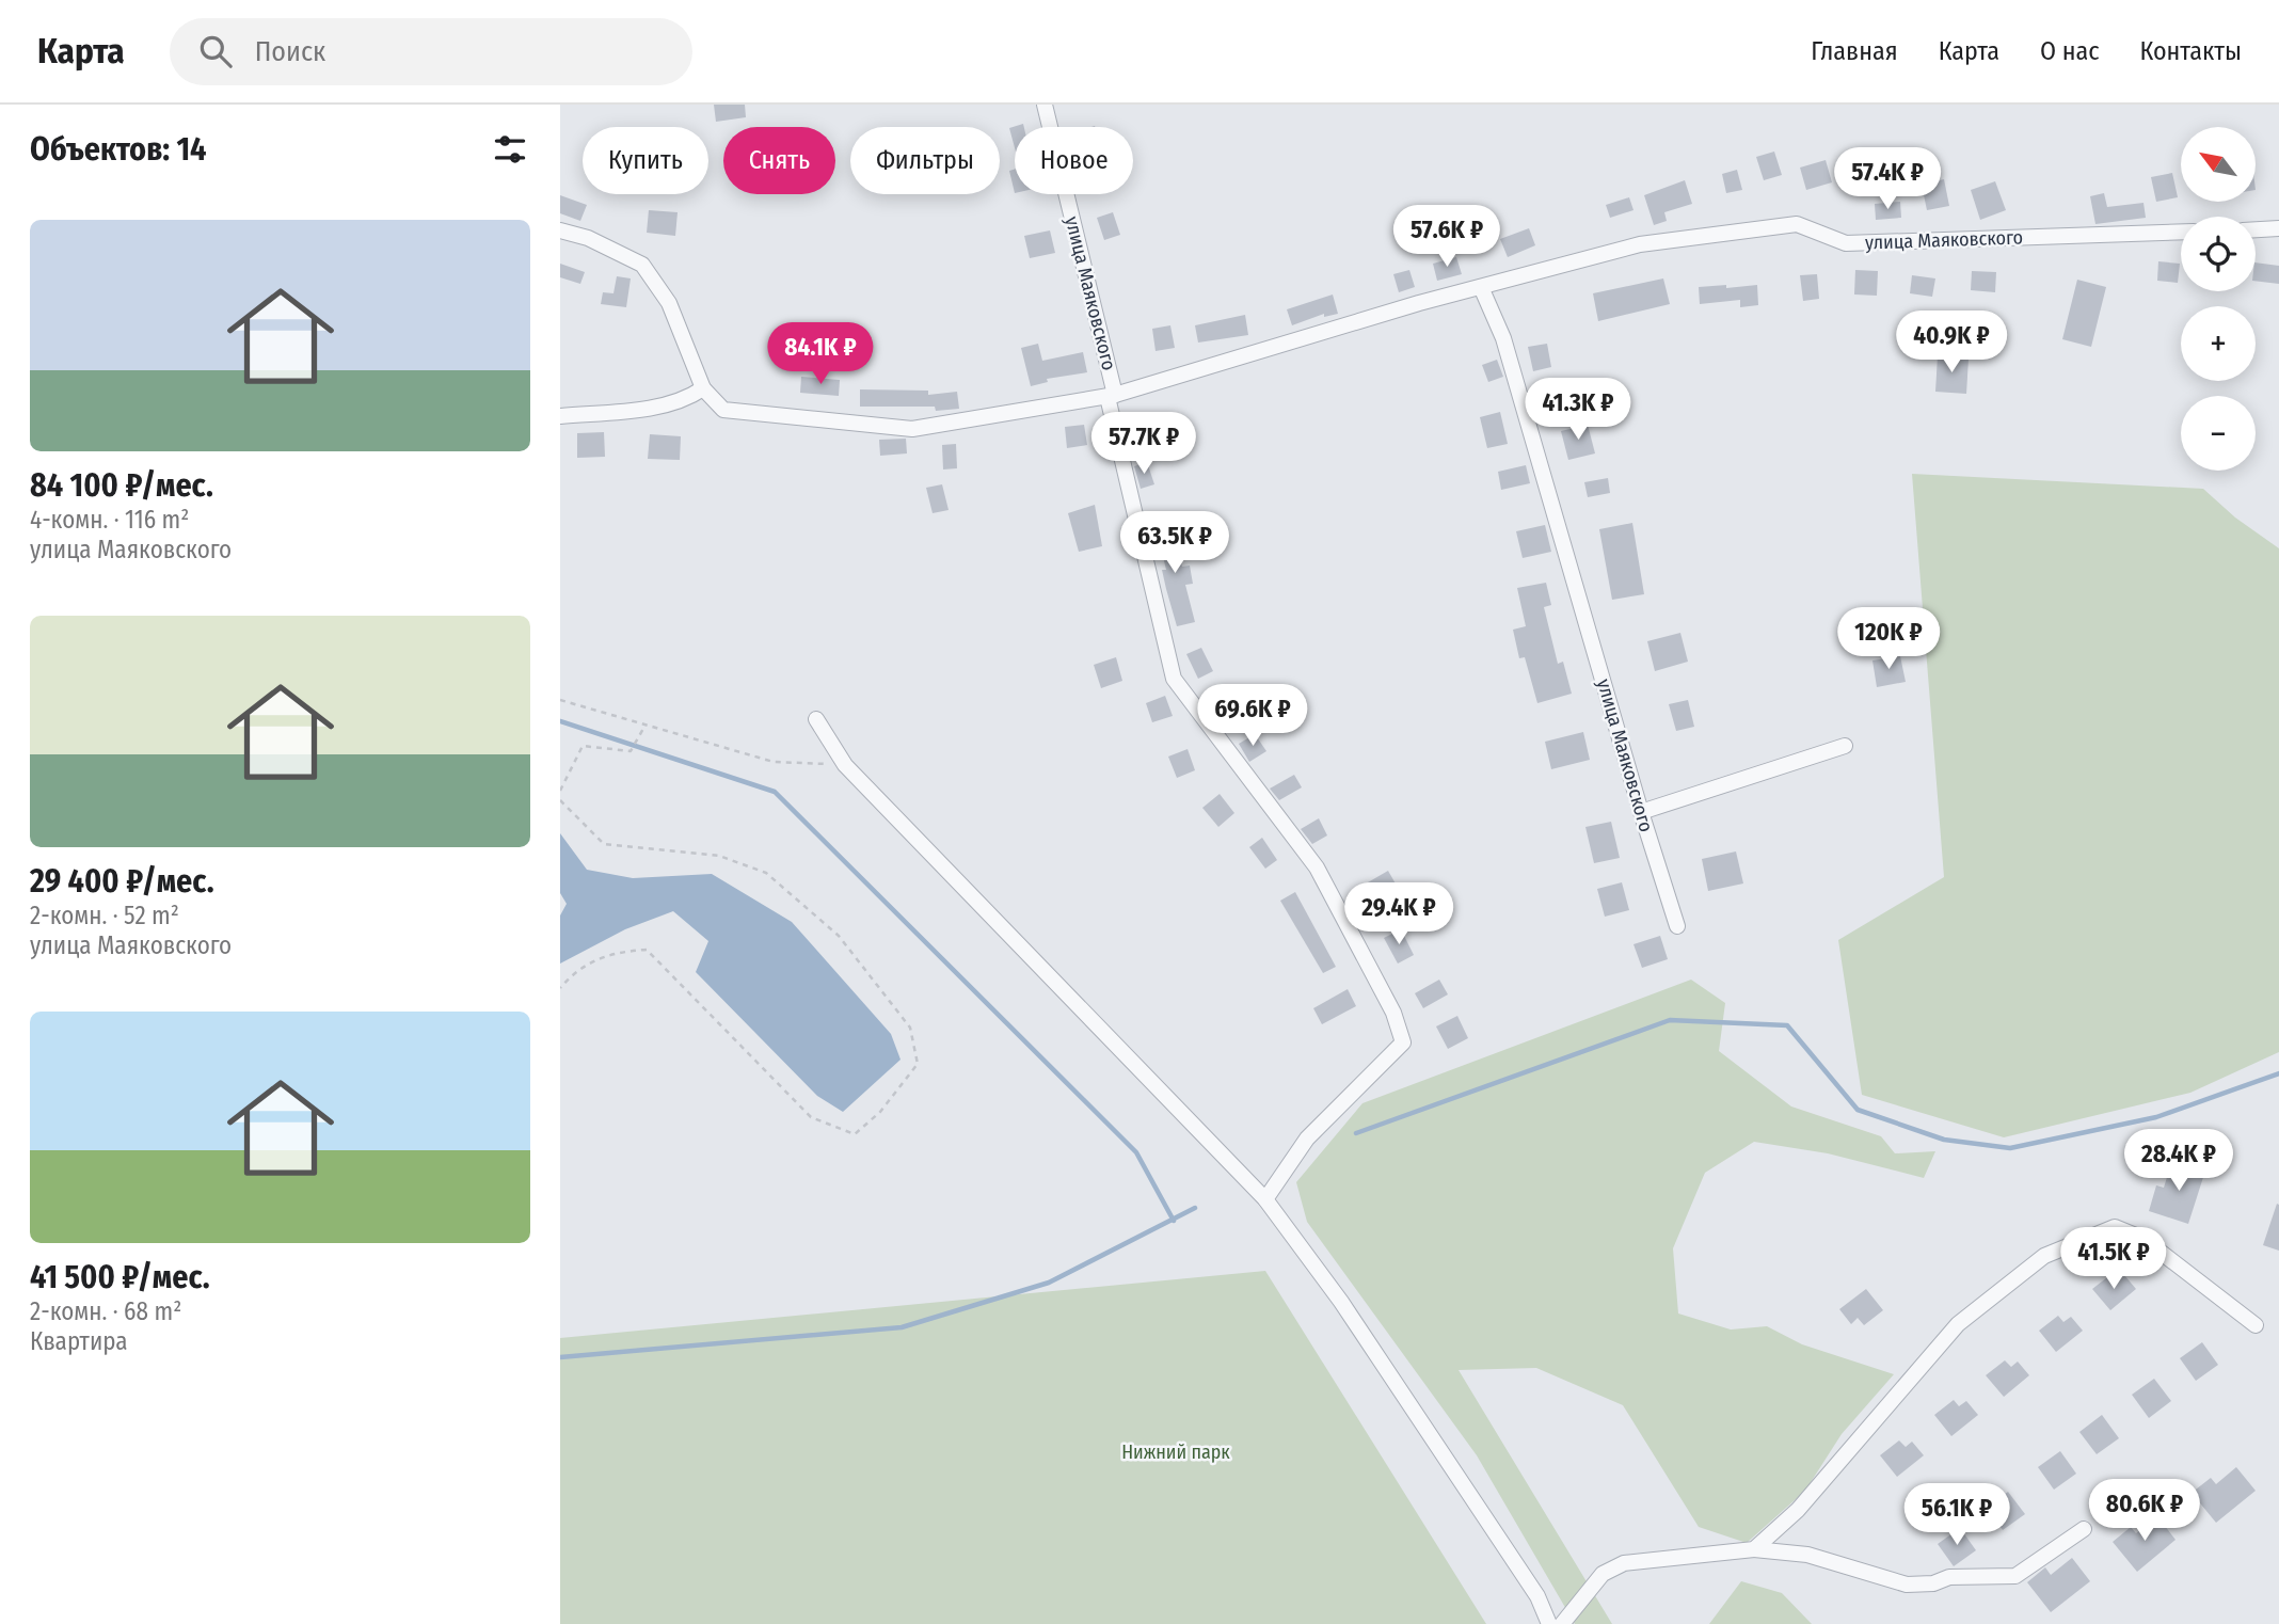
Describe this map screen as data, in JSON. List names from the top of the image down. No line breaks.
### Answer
{"streets":{"street":["улица Маяковского"]},"parks":["Нижний парк"],"north":"top left","page":{"header":"Карта","search":"Поиск","nav":["Главная","Карта","О нас","Контакты"],"heading":"Объектов: 14","map_buttons":["+","−"],"chip":["Купить","Снять","Фильтры","Новое"],"price":["57.4K ₽","57.6K ₽","40.9K ₽","84.1K ₽","41.3K ₽","57.7K ₽","63.5K ₽","120K ₽","69.6K ₽","29.4K ₽","28.4K ₽","41.5K ₽","80.6K ₽","56.1K ₽"],"list":[{"name":"84 100 ₽/мес.","note":"4-комн. · 116 m² · улица Маяковского"},{"name":"29 400 ₽/мес.","note":"2-комн. · 52 m² · улица Маяковского"},{"name":"41 500 ₽/мес.","note":"2-комн. · 68 m² · Квартира"}]}}
